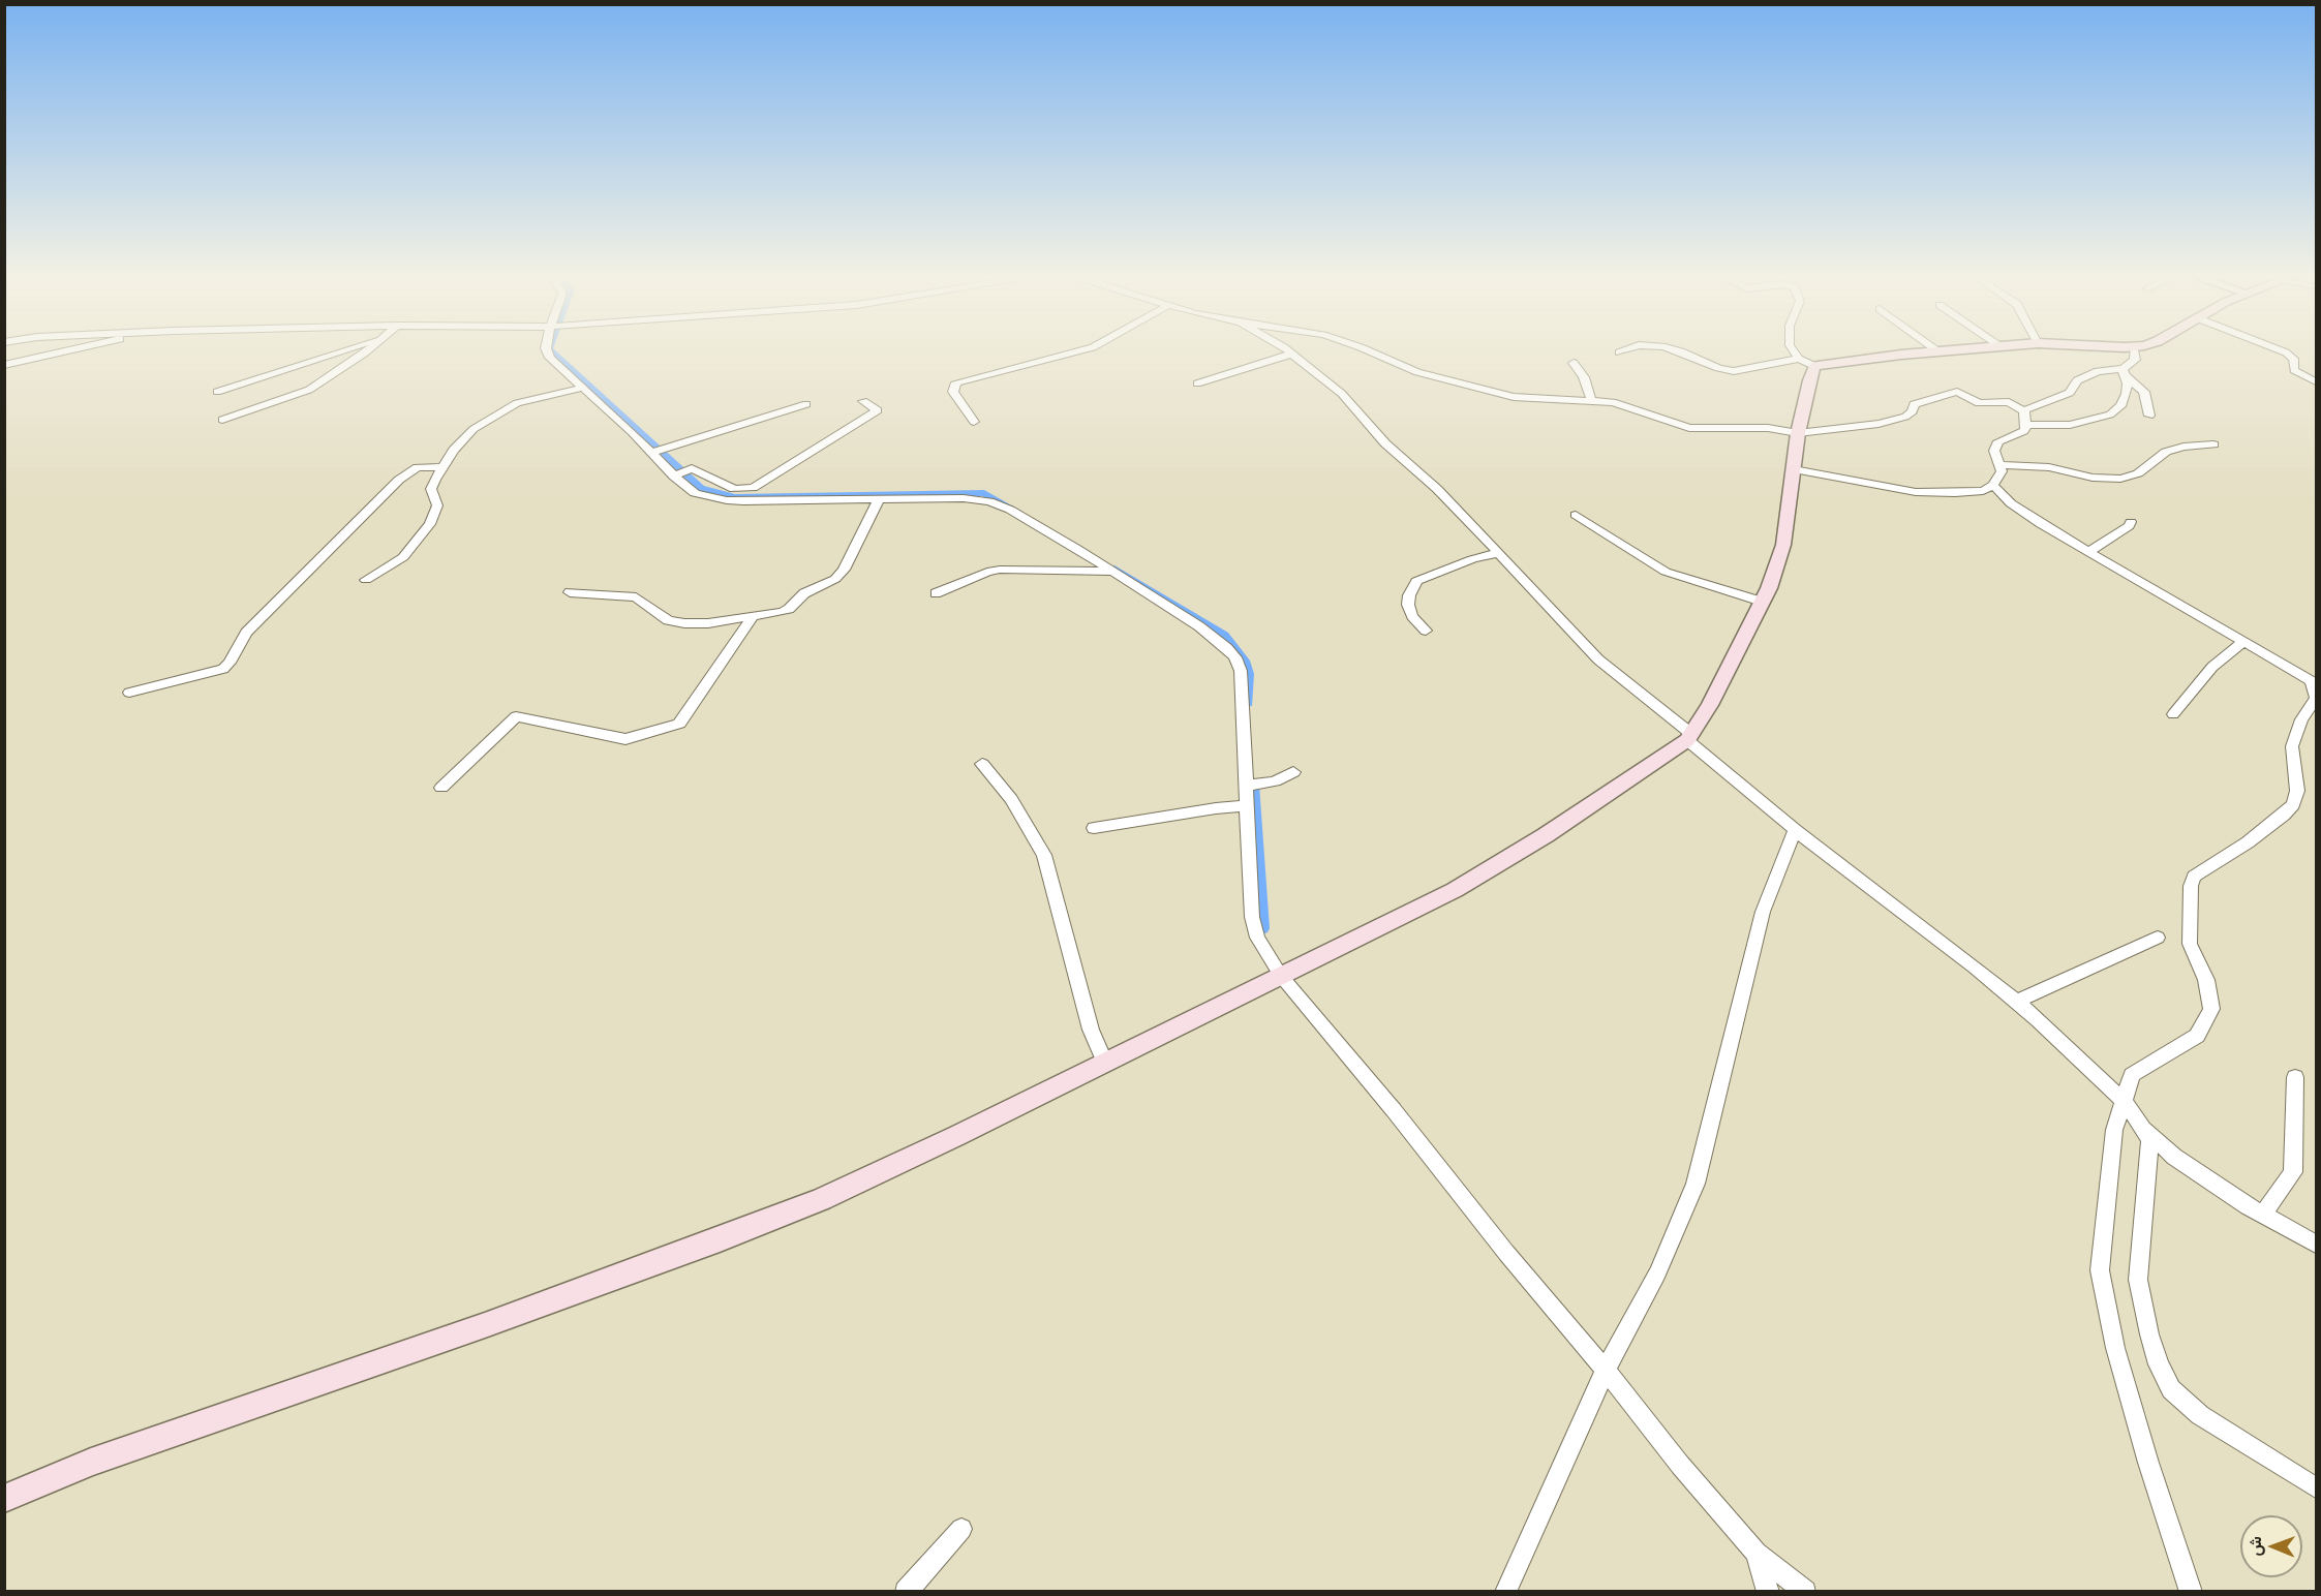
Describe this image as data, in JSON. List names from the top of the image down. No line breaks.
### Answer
{"north":"left"}
